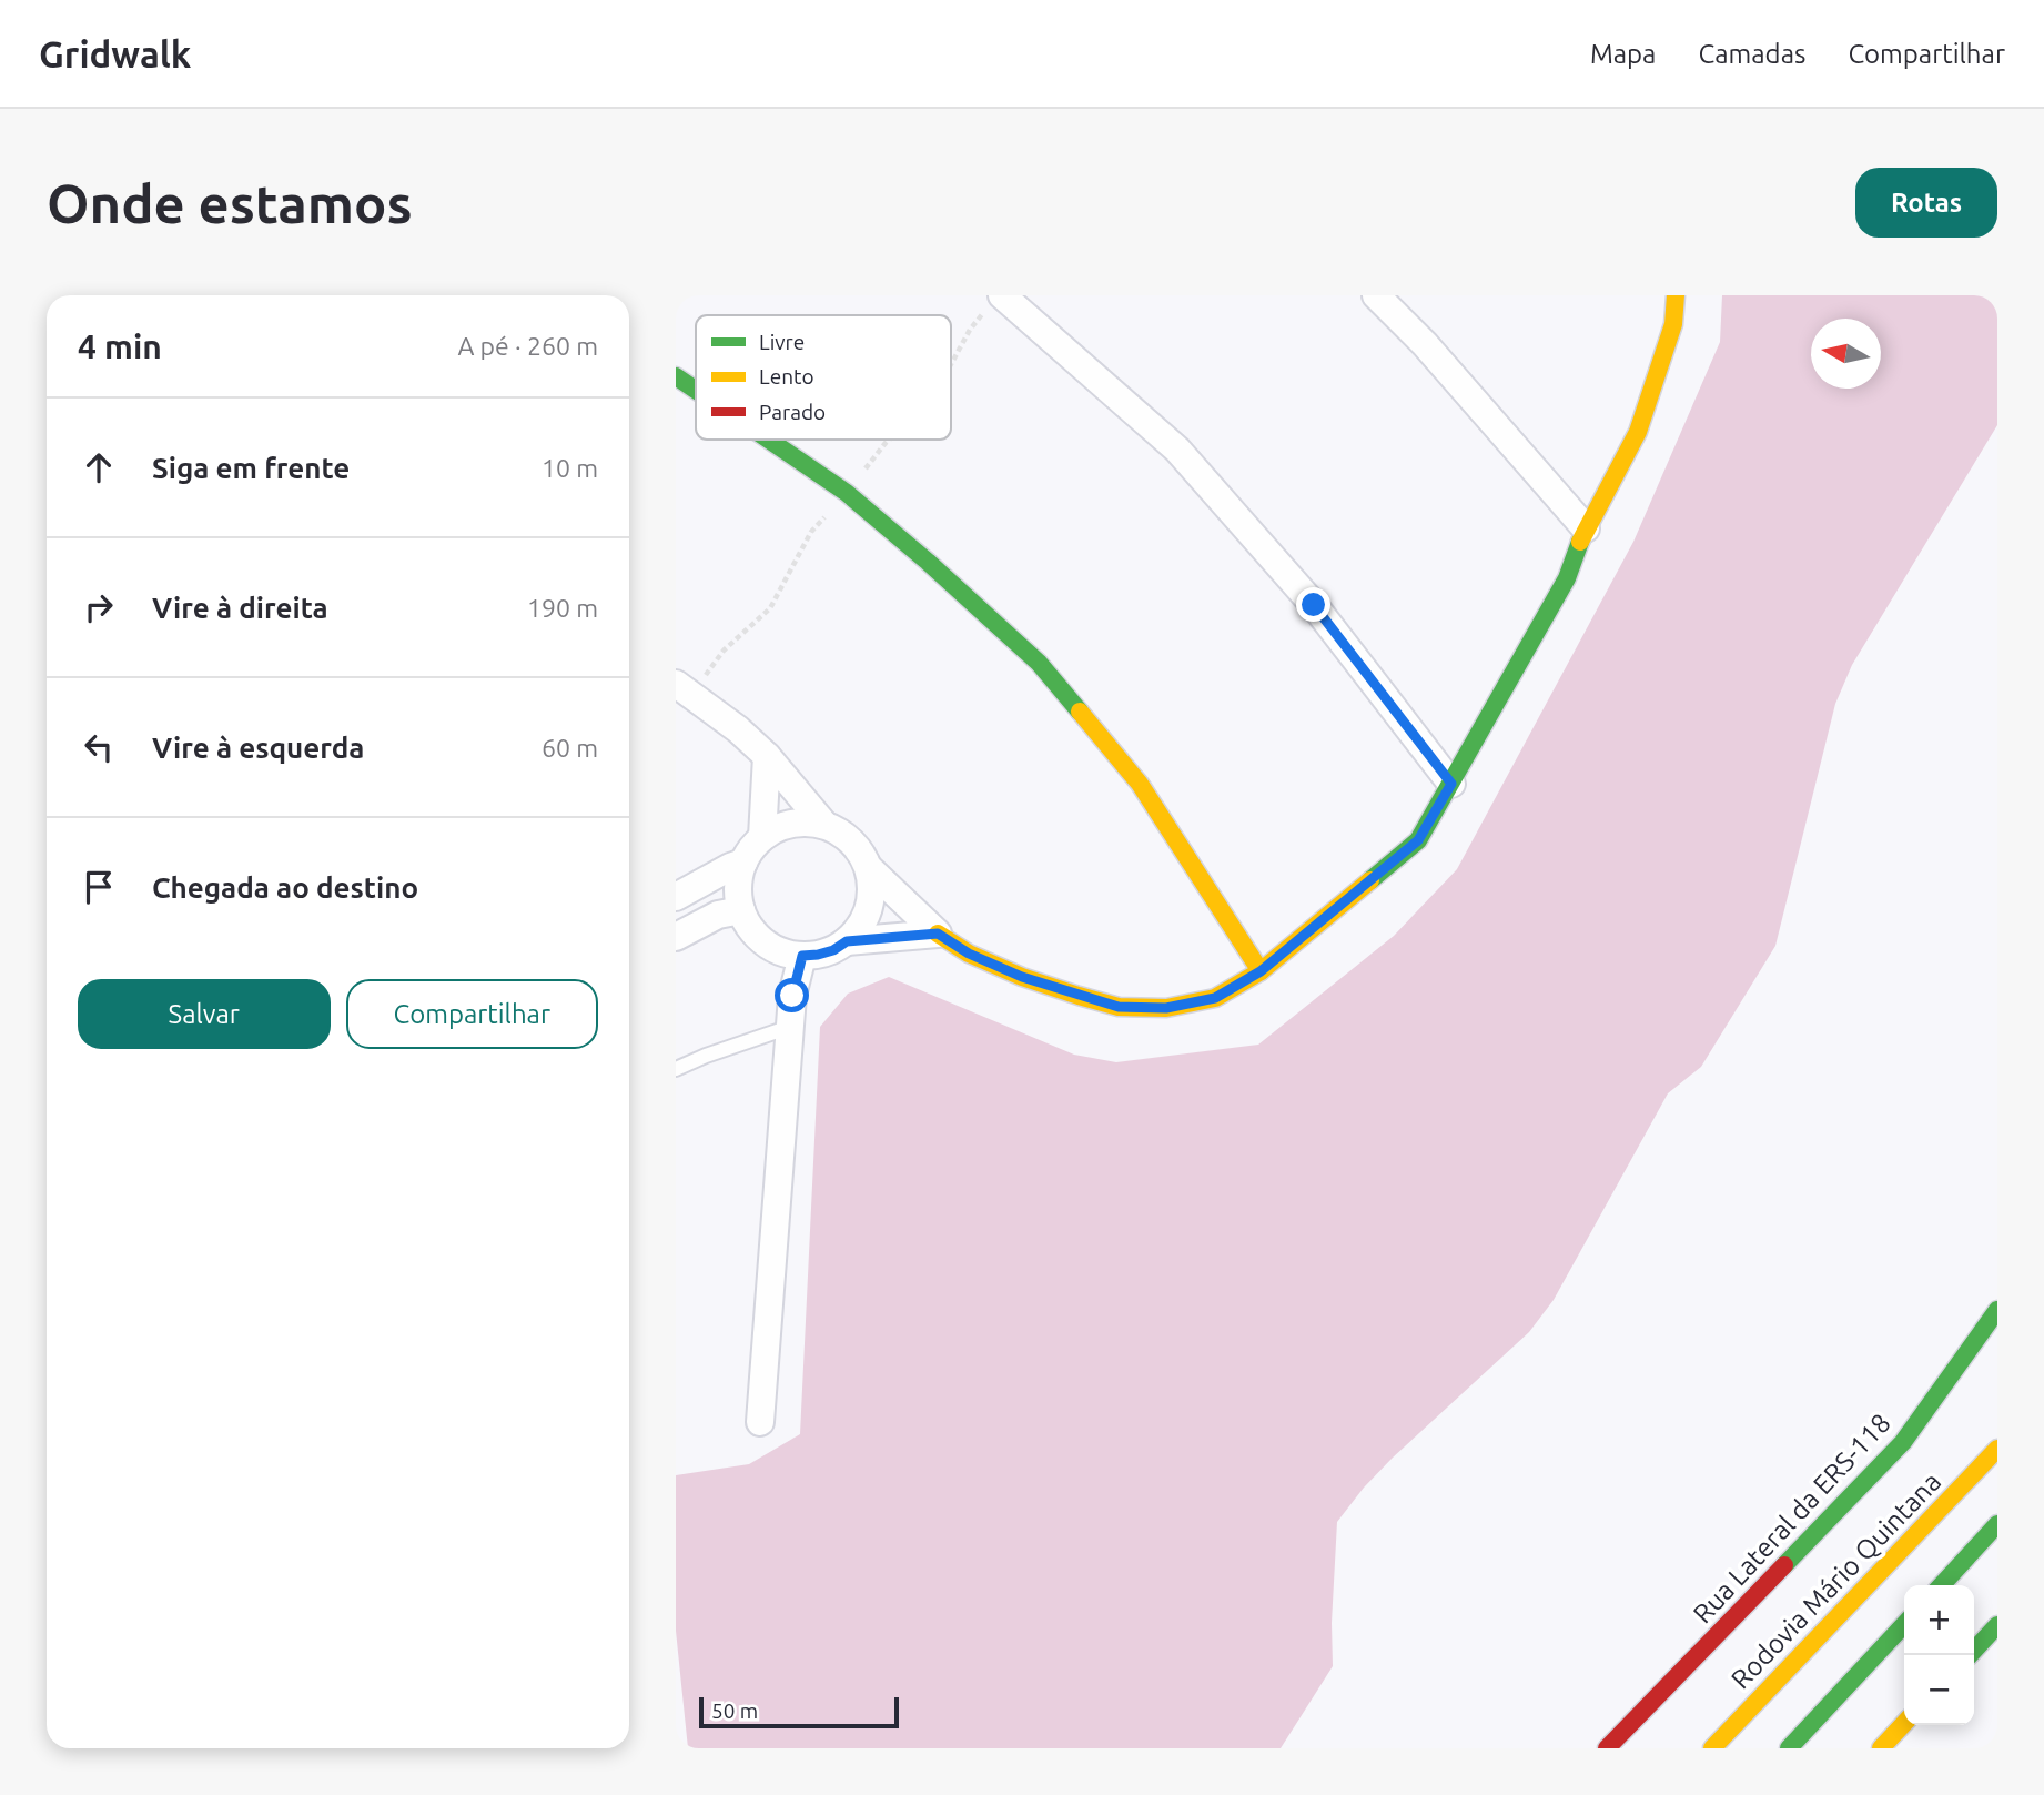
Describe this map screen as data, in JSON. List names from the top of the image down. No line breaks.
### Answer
{"streets":{"main road":["Rua Lateral da ERS-118","Rodovia Mário Quintana"]},"legend":["Livre","Lento","Parado"],"scale_bar":"50 m","north":"left","page":{"header":"Gridwalk","nav":["Mapa","Camadas","Compartilhar"],"buttons":["Rotas",["Salvar","Compartilhar"]],"title":"Onde estamos","heading":["4 min","A pé · 260 m"],"list":[["Siga em frente","10 m"],["Vire à direita","190 m"],["Vire à esquerda","60 m"],"Chegada ao destino"],"map_buttons":["+","−"],"scale":"50 m"}}
